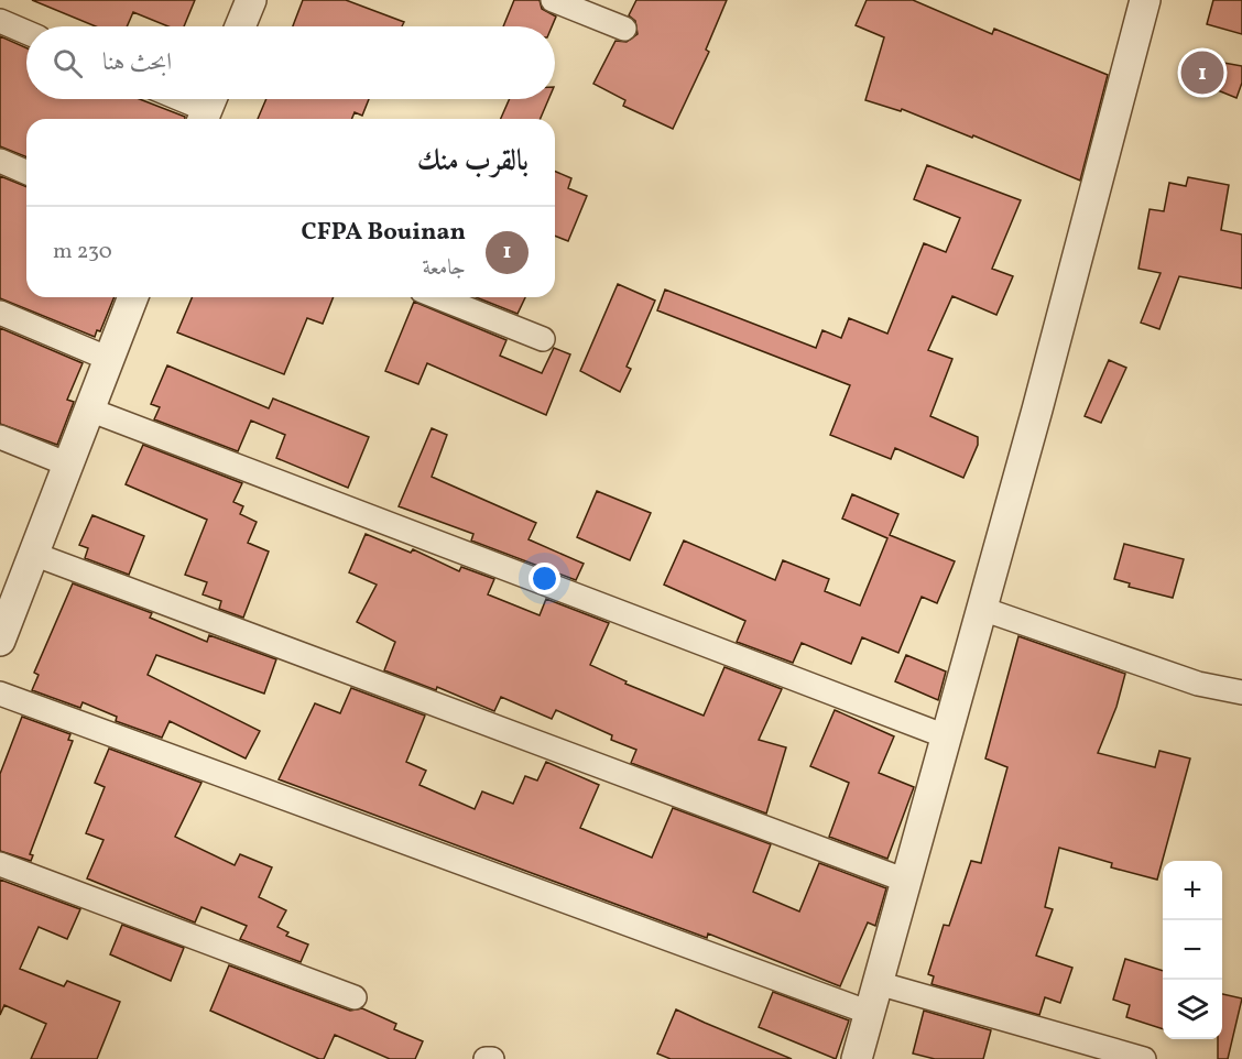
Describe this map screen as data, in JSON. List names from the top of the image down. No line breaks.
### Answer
{"page":{"search":"ابحث هنا","pins":"1","heading":"بالقرب منك","list":[{"mark":"1","name":"CFPA Bouinan","note":"جامعة","value":"230 m"}],"map_buttons":["+","−"]}}
